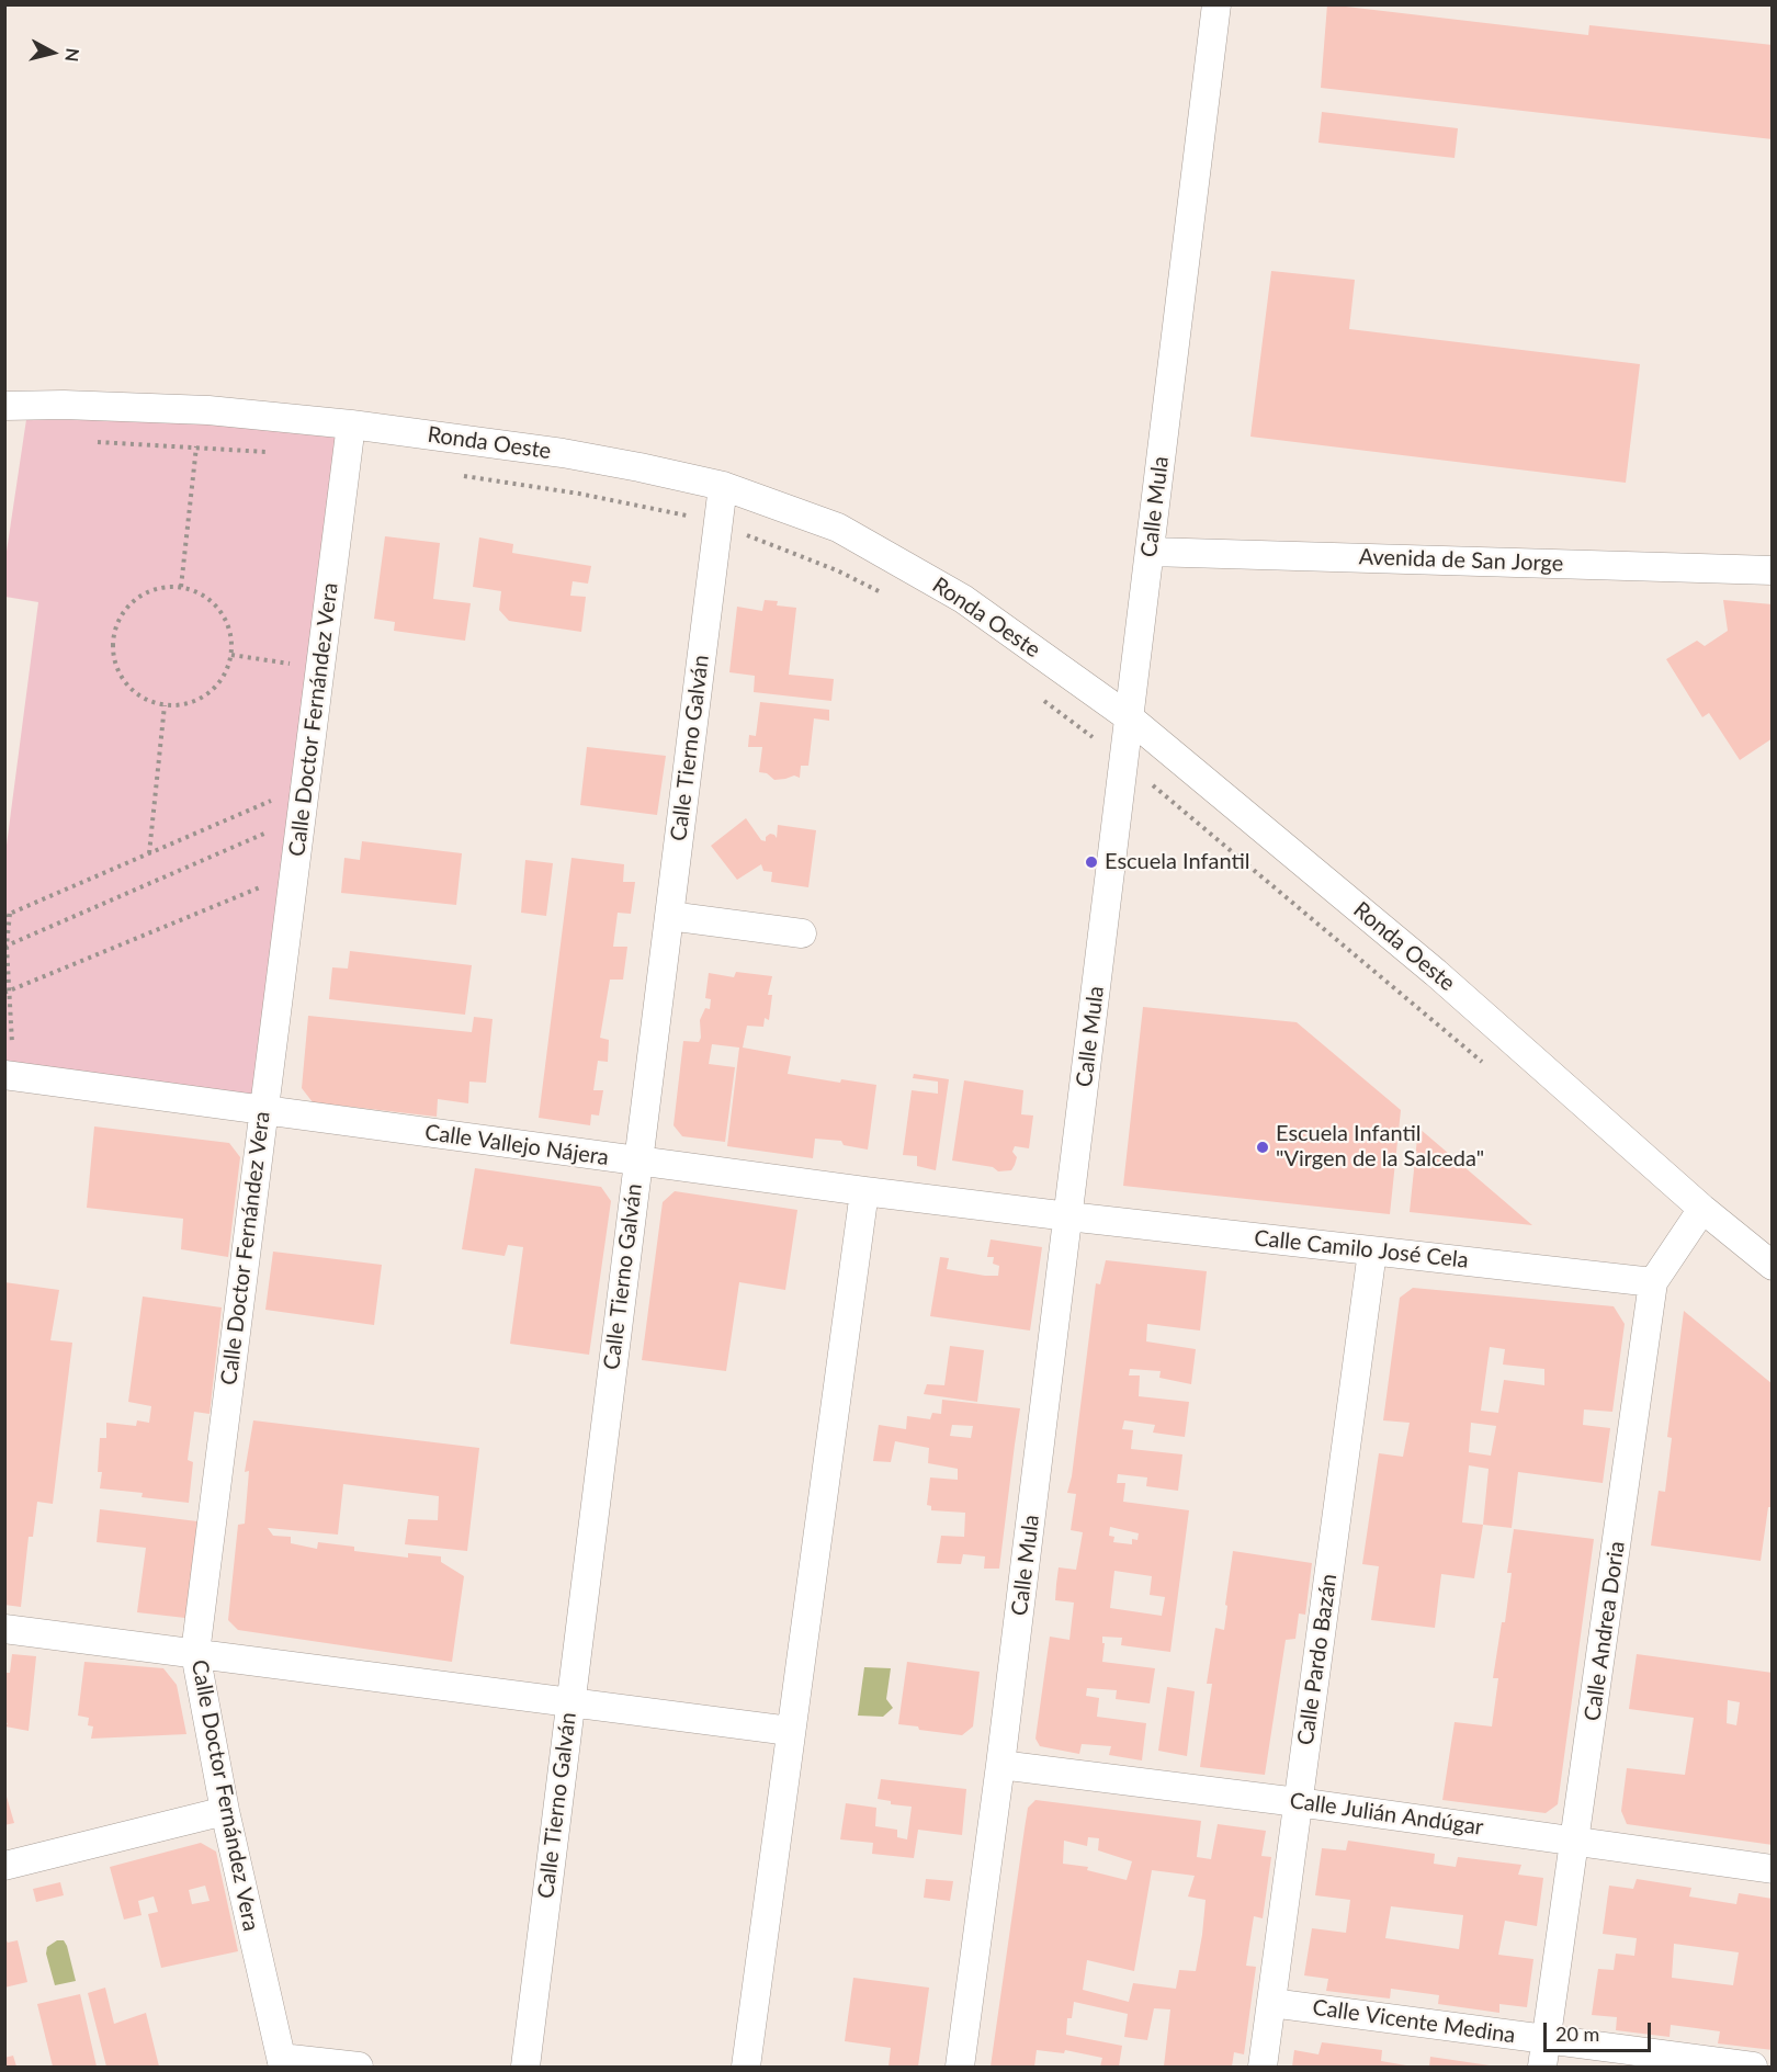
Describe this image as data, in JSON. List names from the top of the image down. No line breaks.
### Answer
{"streets":{"street":["Ronda Oeste","Calle Mula","Avenida de San Jorge","Calle Doctor Fernández Vera","Calle Tierno Galván","Calle Vallejo Nájera","Calle Camilo José Cela","Calle Andrea Doria","Calle Pardo Bazán","Calle Julián Andúgar","Calle Vicente Medina"]},"crossings":[["Ronda Oeste","Calle Mula"],["Ronda Oeste","Calle Doctor Fernández Vera"],["Ronda Oeste","Calle Tierno Galván"],["Ronda Oeste","Calle Andrea Doria"],["Calle Mula","Avenida de San Jorge"],["Calle Mula","Calle Vallejo Nájera"],["Calle Mula","Calle Camilo José Cela"],["Calle Mula","Calle Julián Andúgar"],["Calle Doctor Fernández Vera","Calle Vallejo Nájera"],["Calle Tierno Galván","Calle Vallejo Nájera"],["Calle Vallejo Nájera","Calle Camilo José Cela"],["Calle Camilo José Cela","Calle Andrea Doria"],["Calle Camilo José Cela","Calle Pardo Bazán"],["Calle Andrea Doria","Calle Julián Andúgar"],["Calle Andrea Doria","Calle Vicente Medina"],["Calle Pardo Bazán","Calle Julián Andúgar"],["Calle Pardo Bazán","Calle Vicente Medina"]],"places":["Escuela Infantil","Escuela Infantil \"Virgen de la Salceda\""],"scale_bar":"20 m","north":"right"}
